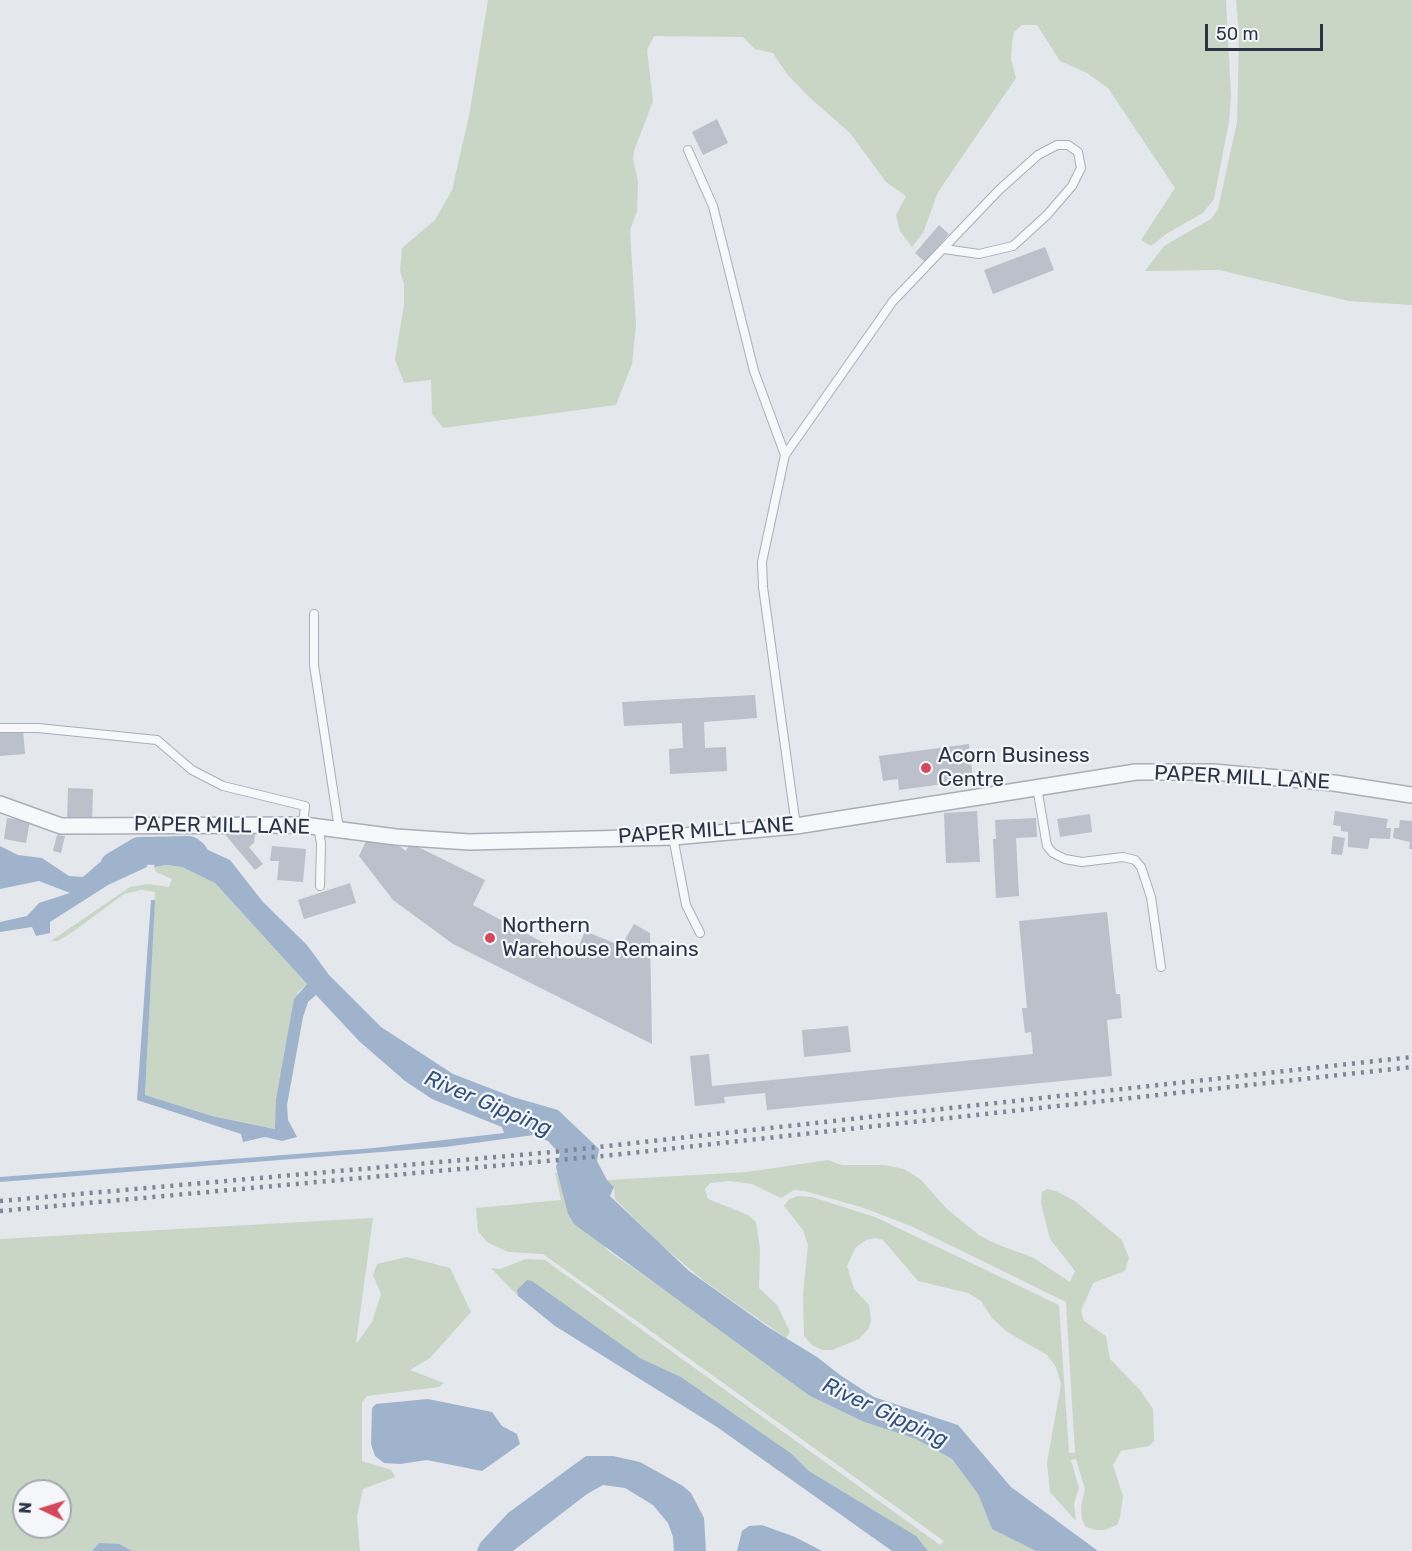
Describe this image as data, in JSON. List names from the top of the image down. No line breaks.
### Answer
{"streets":{"street":["PAPER MILL LANE"]},"water":["River Gipping"],"places":["Acorn Business Centre","Northern Warehouse Remains"],"scale_bar":"50 m","north":"left"}
